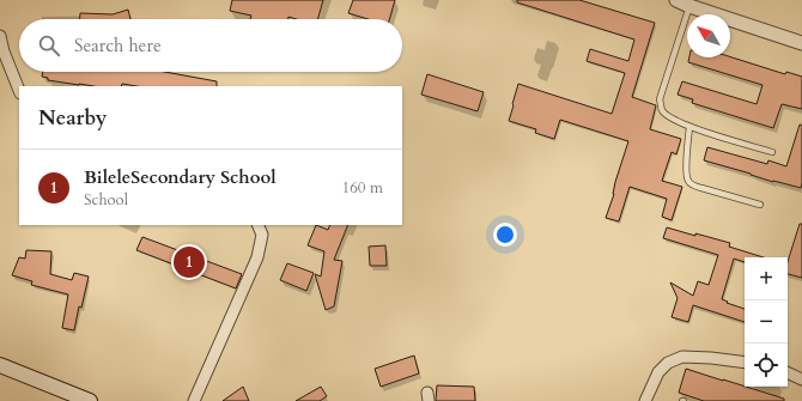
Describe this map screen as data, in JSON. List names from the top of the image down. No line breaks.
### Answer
{"north":"top left","page":{"search":"Search here","heading":"Nearby","list":[{"mark":"1","name":"BileleSecondary School","note":"School","value":"160 m"}],"pins":"1","map_buttons":["+","−"]}}
